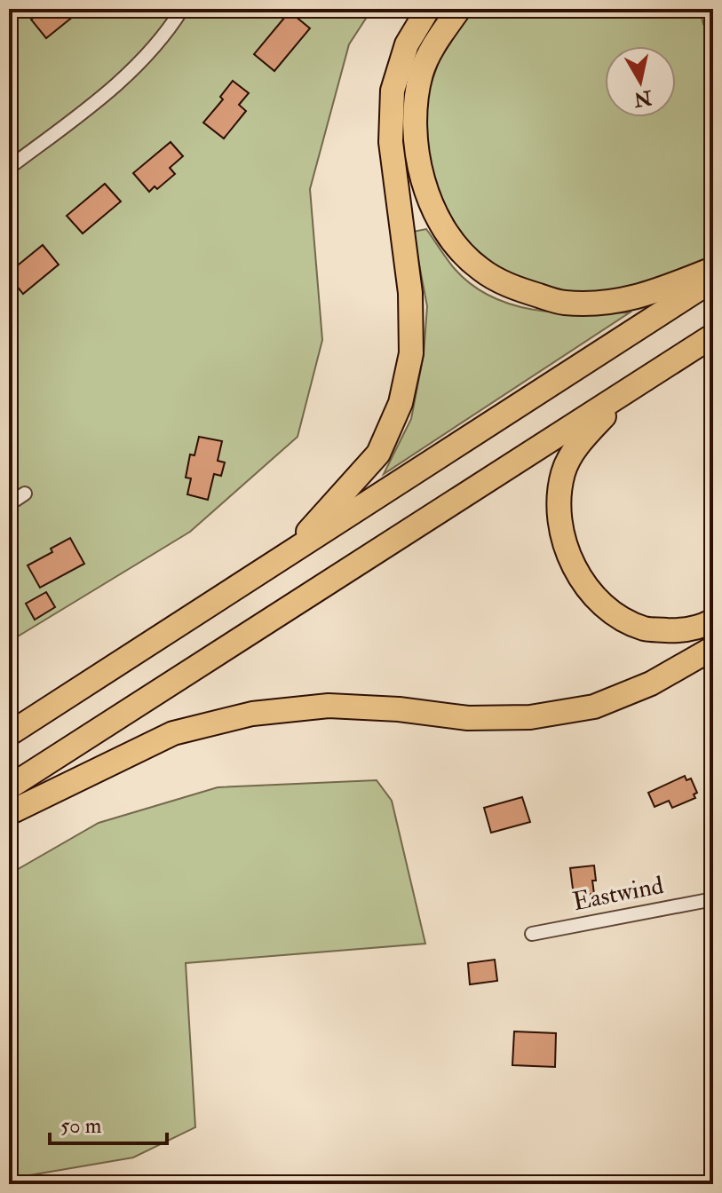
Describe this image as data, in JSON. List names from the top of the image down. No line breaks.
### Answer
{"streets":{"street":["Eastwind"]},"scale_bar":"50 m","north":"bottom"}
